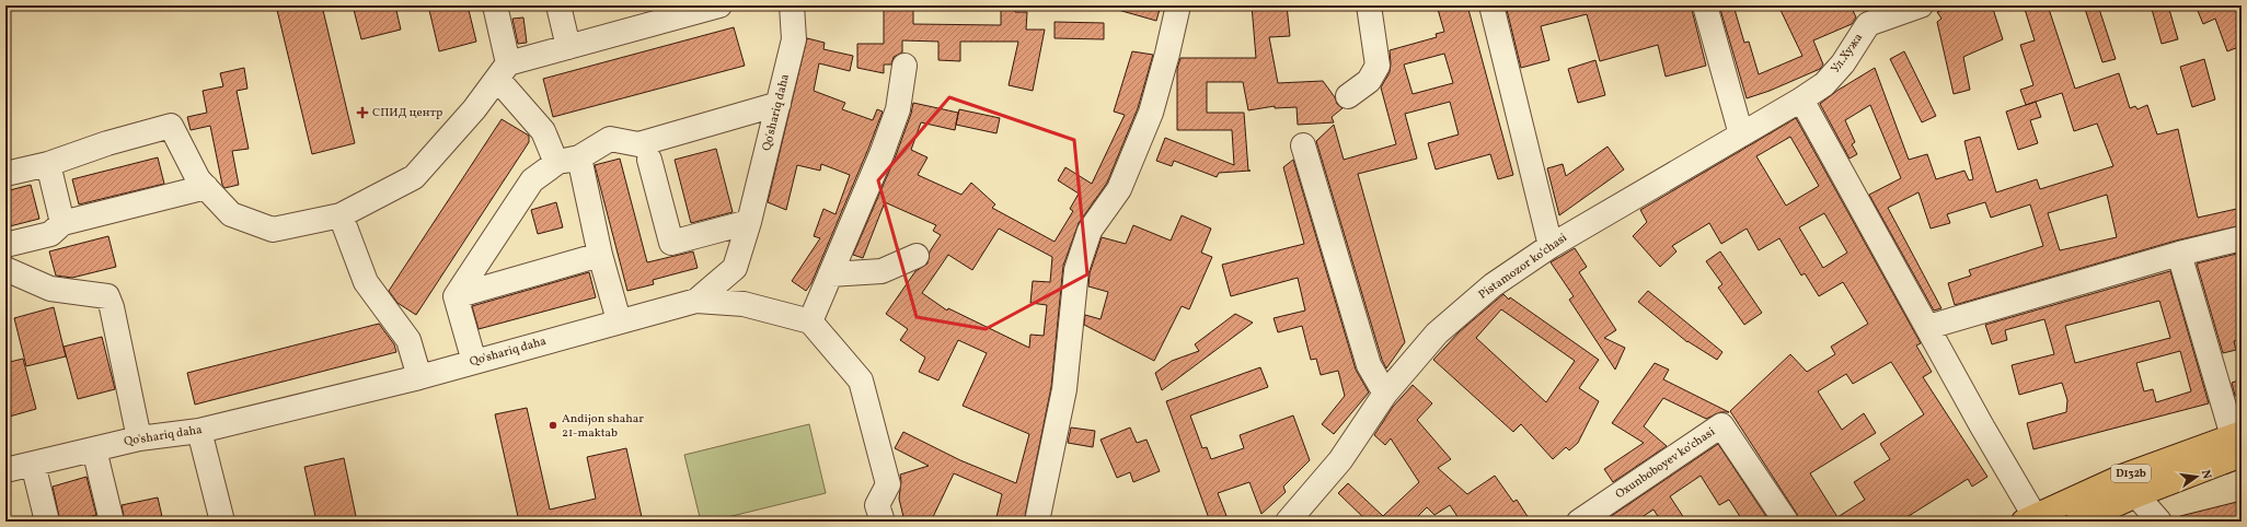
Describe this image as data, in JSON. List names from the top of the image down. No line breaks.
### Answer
{"streets":{"main road":["D132b"],"street":["Ул.Хужа","Qo'shariq daha","Pistamozor koʻchasi","Oxunboboyev koʻchasi"]},"crossings":[["Ул.Хужа","Pistamozor koʻchasi"]],"places":{"health":["СПИД центр"],"other":["Andijon shahar 21-maktab"]},"north":"right"}
